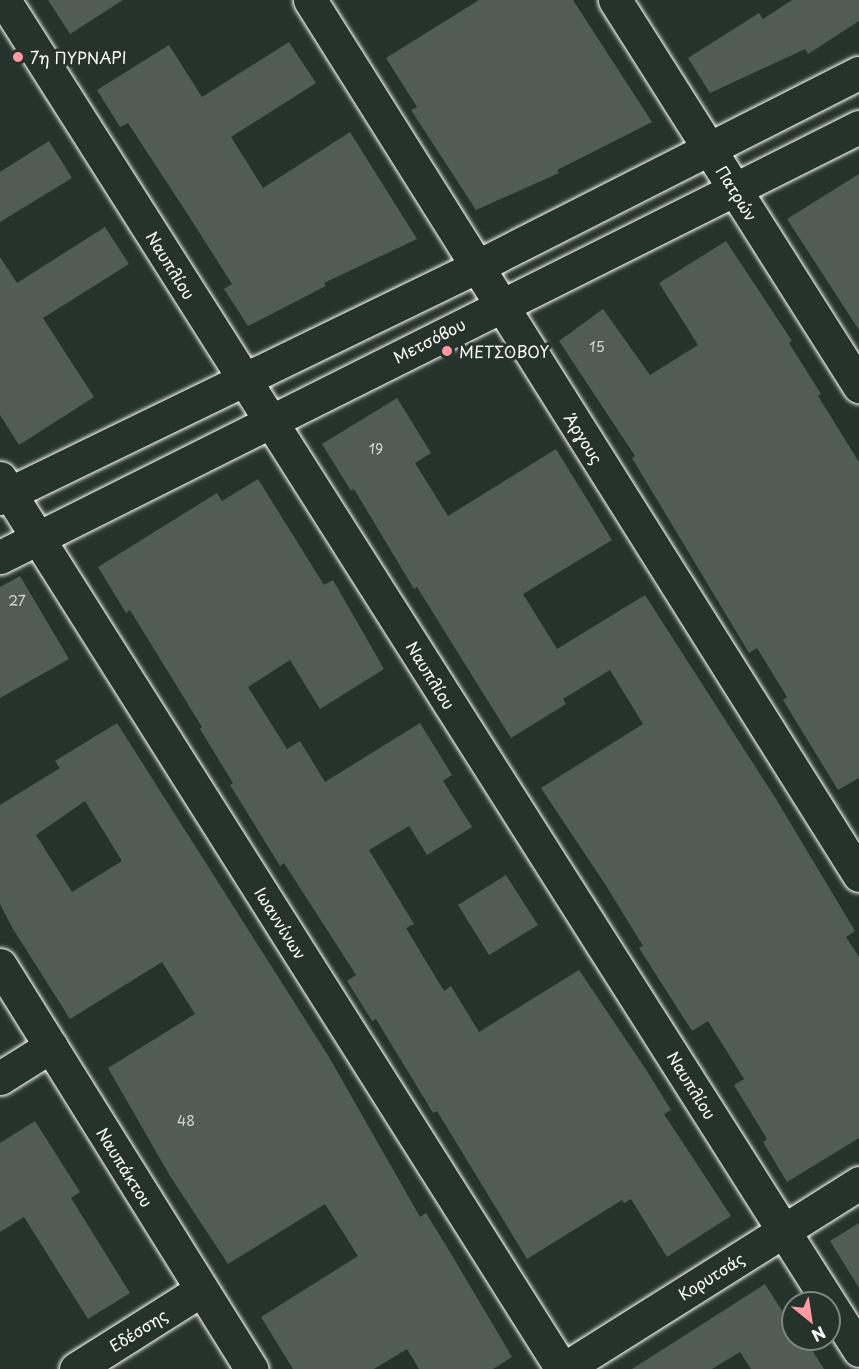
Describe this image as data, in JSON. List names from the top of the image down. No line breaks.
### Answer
{"streets":{"street":["Πατρών","Ναυπλίου","Μετσόβου","Άργους","Ιωαννίνων","Ναυπάκτου","Κορυτσάς","Εδέσσης"]},"crossings":[["Πατρών","Μετσόβου"],["Ναυπλίου","Μετσόβου"],["Ναυπλίου","Κορυτσάς"],["Μετσόβου","Άργους"],["Μετσόβου","Ιωαννίνων"],["Ιωαννίνων","Κορυτσάς"],["Ναυπάκτου","Εδέσσης"]],"places":["7η ΠΥΡΝΑΡΙ","ΜΕΤΣΟΒΟΥ"],"house_numbers":["15","19","27","48"],"north":"bottom right"}
